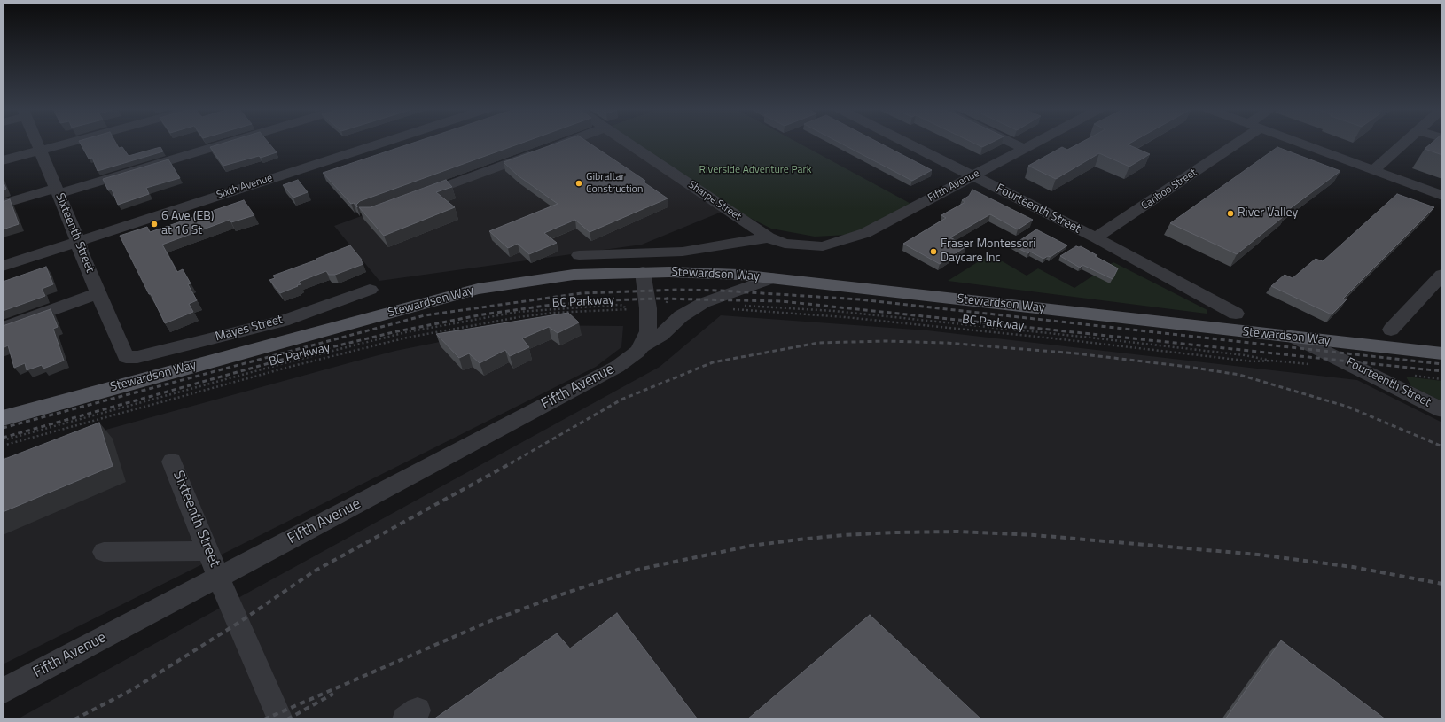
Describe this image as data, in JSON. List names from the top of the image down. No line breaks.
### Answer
{"streets":{"main road":["Stewardson Way"],"street":["Fifth Avenue","Sixth Avenue","Cariboo Street","Sharpe Street","Fourteenth Street","Sixteenth Street","Mayes Street"],"path":["BC Parkway"]},"crossings":[["Fifth Avenue","Sharpe Street"],["Fifth Avenue","Fourteenth Street"],["Fifth Avenue","Sixteenth Street"],["Fifth Avenue","Stewardson Way"],["Sixth Avenue","Sixteenth Street"],["Cariboo Street","Fourteenth Street"],["Fourteenth Street","Stewardson Way"],["Sixteenth Street","Mayes Street"]],"parks":["Riverside Adventure Park"],"places":["Gibraltar Construction","River Valley","6 Ave (EB) at 16 St","Fraser Montessori Daycare Inc"]}
